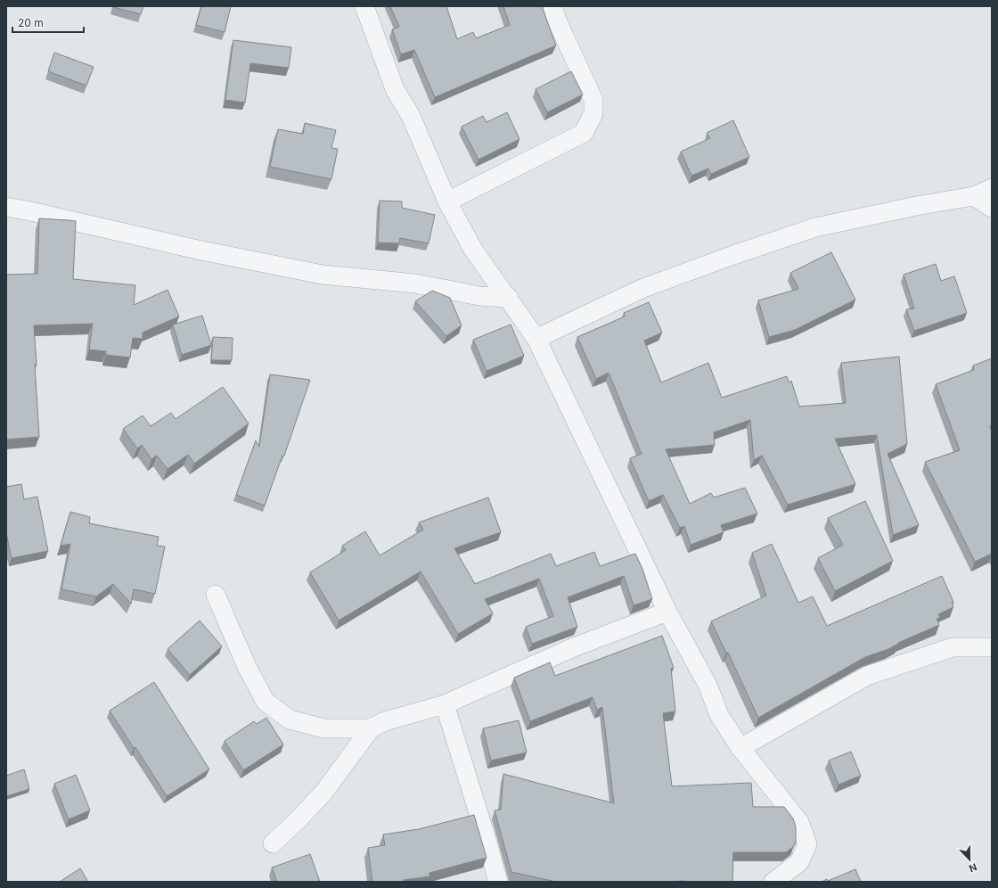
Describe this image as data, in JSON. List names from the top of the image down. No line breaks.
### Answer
{"scale_bar":"20 m","north":"bottom"}
